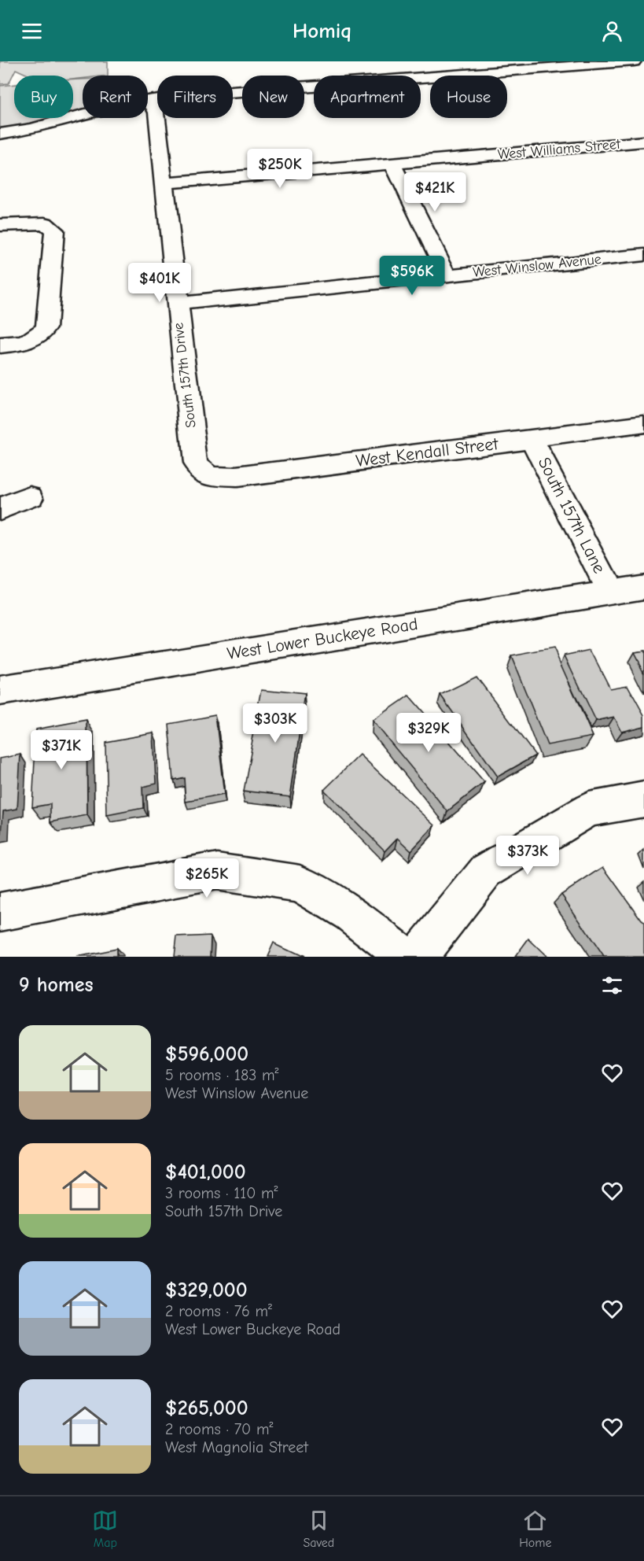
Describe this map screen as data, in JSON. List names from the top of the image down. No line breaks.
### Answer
{"streets":{"street":["West Williams Street","West Winslow Avenue","South 157th Drive","West Kendall Street","South 157th Lane","West Lower Buckeye Road"]},"crossings":[["West Williams Street","South 157th Drive"],["West Winslow Avenue","South 157th Drive"],["South 157th Drive","West Kendall Street"],["West Kendall Street","South 157th Lane"],["South 157th Lane","West Lower Buckeye Road"]],"page":{"header":"Homiq","chip":["Buy","Rent","Filters","New","Apartment","House"],"price":["$250K","$421K","$596K","$401K","$303K","$329K","$371K","$373K","$265K"],"heading":"9 homes","list":[{"name":"$596,000","note":"5 rooms · 183 m² · West Winslow Avenue"},{"name":"$401,000","note":"3 rooms · 110 m² · South 157th Drive"},{"name":"$329,000","note":"2 rooms · 76 m² · West Lower Buckeye Road"},{"name":"$265,000","note":"2 rooms · 70 m² · West Magnolia Street"}],"tabs":["Map","Saved","Home"]}}
